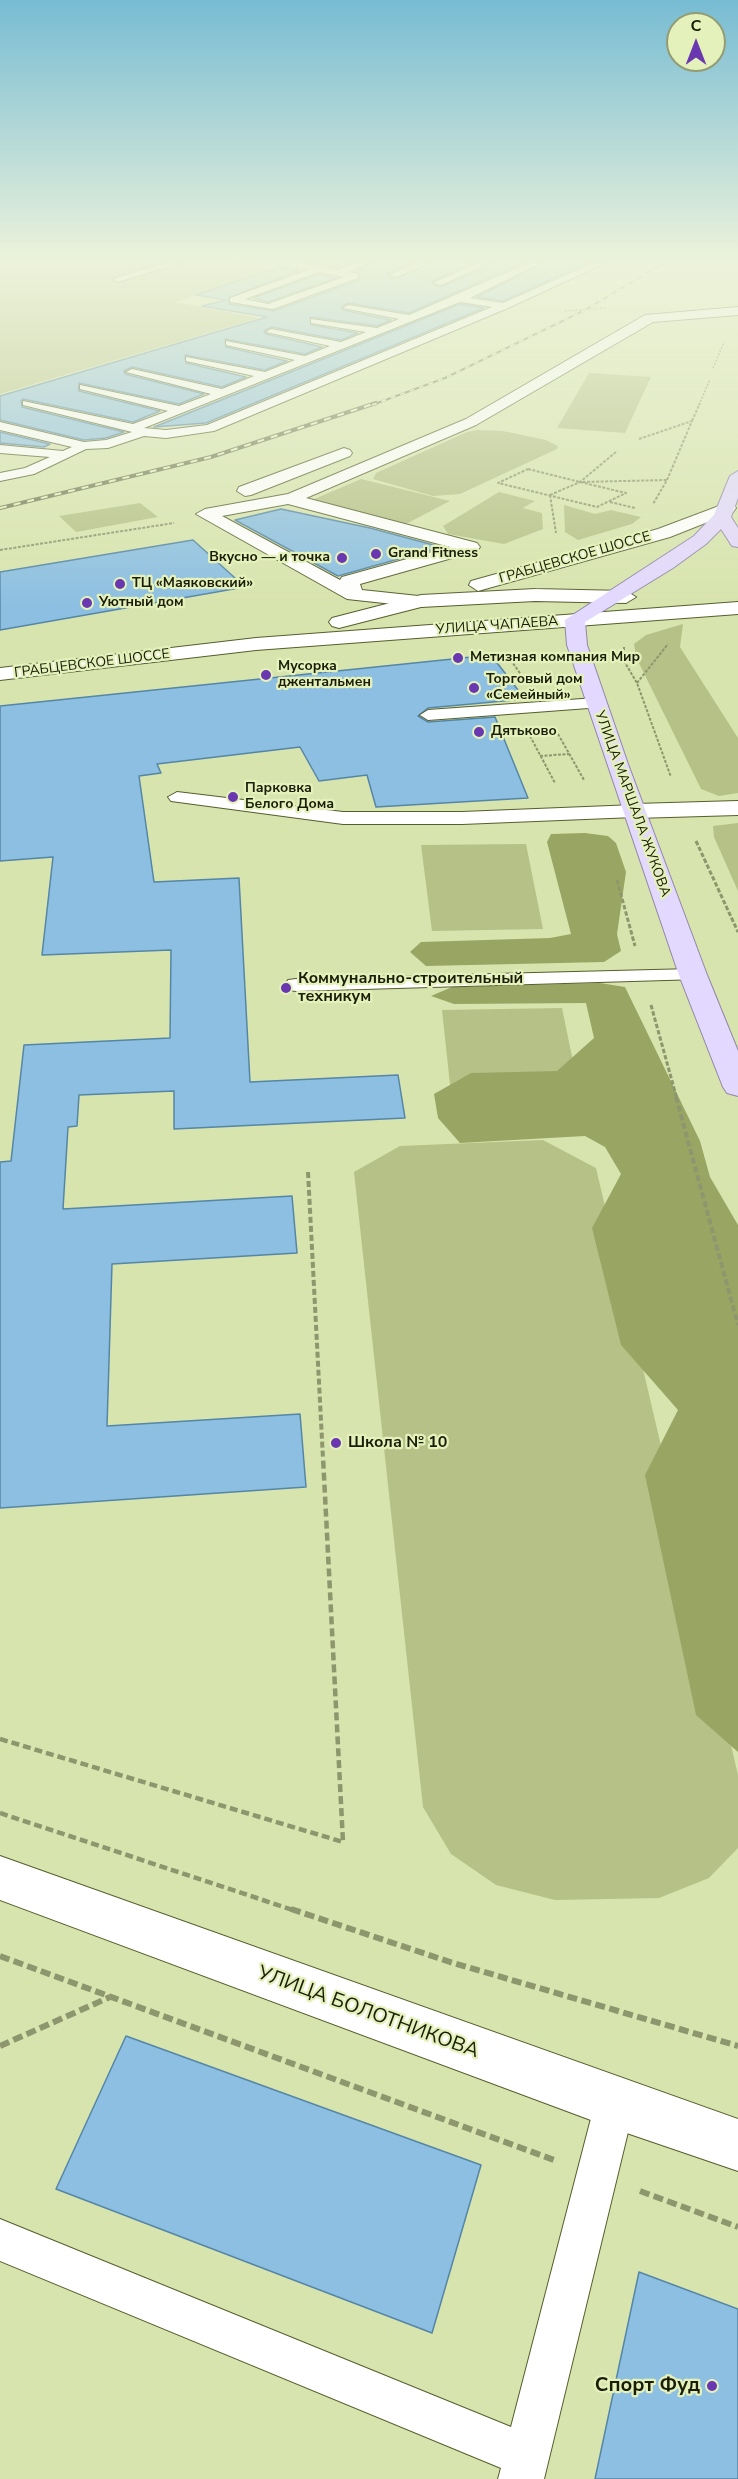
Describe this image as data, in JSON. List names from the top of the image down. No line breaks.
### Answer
{"streets":{"main road":["УЛИЦА МАРШАЛА ЖУКОВА"],"street":["ГРАБЦЕВСКОЕ ШОССЕ","УЛИЦА ЧАПАЕВА","УЛИЦА БОЛОТНИКОВА"]},"crossings":[["ГРАБЦЕВСКОЕ ШОССЕ","УЛИЦА ЧАПАЕВА"],["УЛИЦА ЧАПАЕВА","УЛИЦА МАРШАЛА ЖУКОВА"]],"places":["Grand Fitness","Вкусно — и точка","ТЦ «Маяковский»","Уютный дом","Метизная компания Мир","Мусорка джентальмен","Торговый дом «Семейный»","Дятьково","Парковка Белого Дома","Коммунально-строительный техникум","Школа № 10","Спорт Фуд"],"north":"top"}
